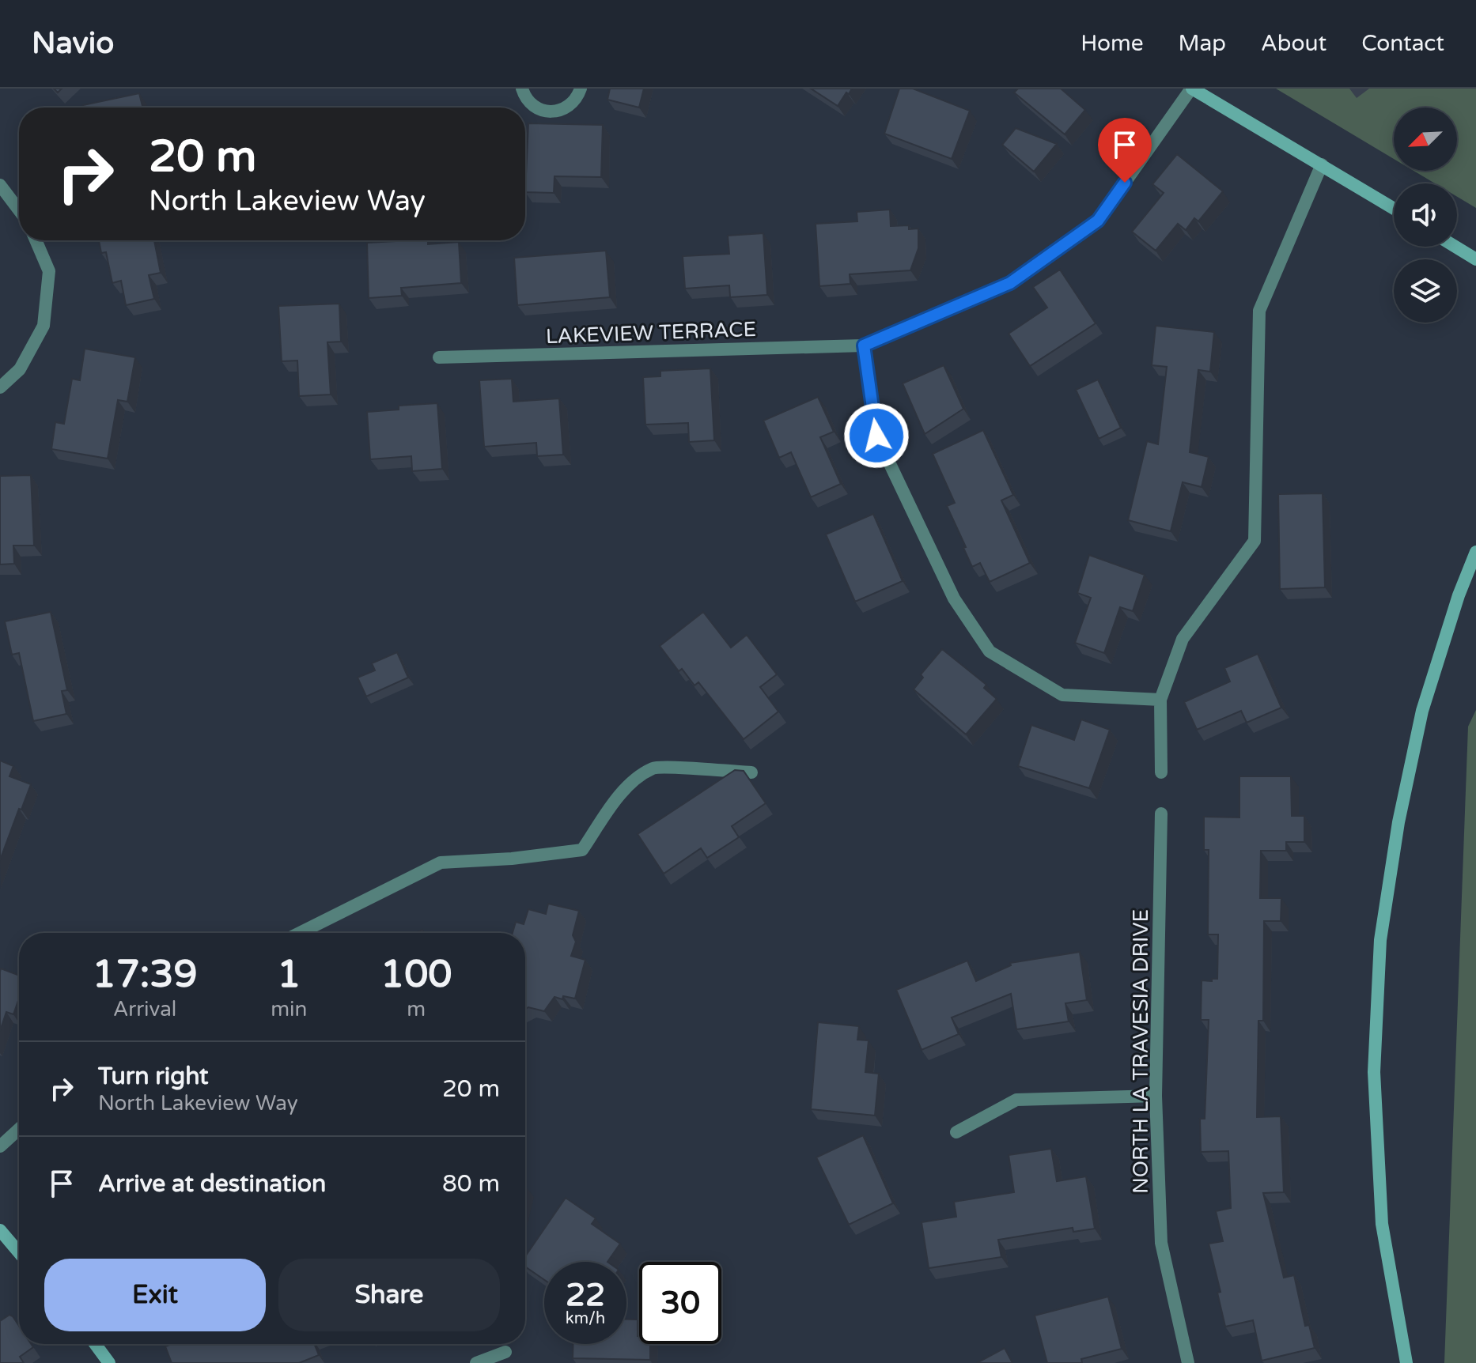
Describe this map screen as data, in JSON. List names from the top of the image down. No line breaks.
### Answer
{"streets":{"street":["LAKEVIEW TERRACE","NORTH LA TRAVESIA DRIVE"]},"north":"bottom left","page":{"header":"Navio","nav":["Home","Map","About","Contact"],"turn":["20 m","North Lakeview Way"],"eta":["17:39","Arrival","1","min","100","m"],"list":[{"name":"Turn right","note":"North Lakeview Way","value":"20 m"},{"name":"Arrive at destination","value":"80 m"}],"buttons":["Exit","Share"],"speed":"22 km/h","limit":"30"}}
